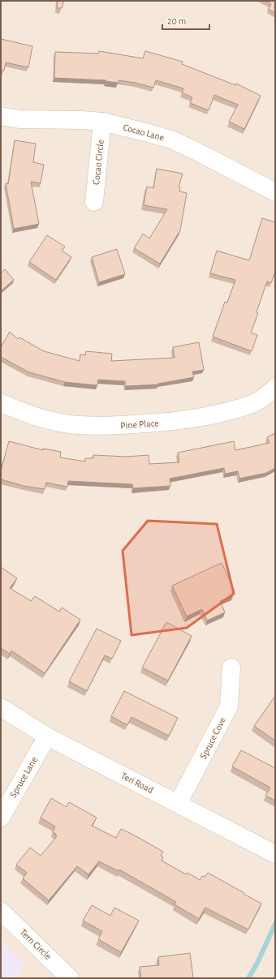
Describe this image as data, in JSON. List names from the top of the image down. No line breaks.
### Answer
{"streets":{"street":["Cocao Lane","Cocao Circle","Pine Place","Spruce Cove","Spruce Lane","Teri Road","Tern Circle"]},"crossings":[["Cocao Lane","Cocao Circle"],["Spruce Cove","Teri Road"],["Spruce Lane","Teri Road"]],"scale_bar":"20 m"}
